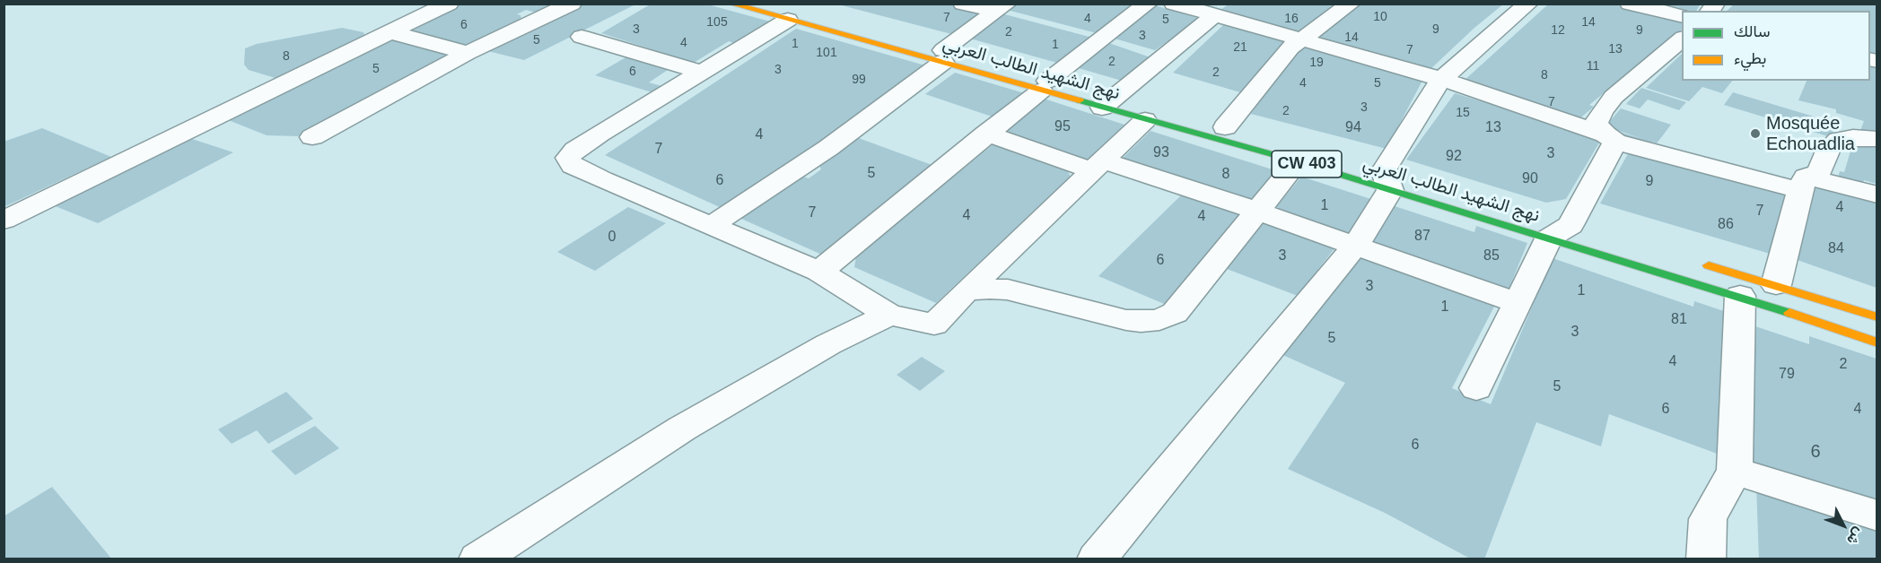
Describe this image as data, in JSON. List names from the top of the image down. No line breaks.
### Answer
{"streets":{"main road":["نهج الشهيد الطالب العربي","CW 403"]},"places":["Mosquée Echouadlia"],"house_numbers":["10","7","4","16","5","105","14","6","3","9","12","9","2","3","14","5","4","1","1","21","13","7","101","8","2","19","11","5","3","6","2","8","99","4","5","7","3","2","15","95","94","13","4","7","93","3","92","5","8","90","6","9","1","4","7","7","4","4","86","87","0","84","3","85","6","3","1","1","81","3","5","4","2","79","5","6","4","6","6"],"legend":["سالك","بطيء"],"north":"bottom right"}
